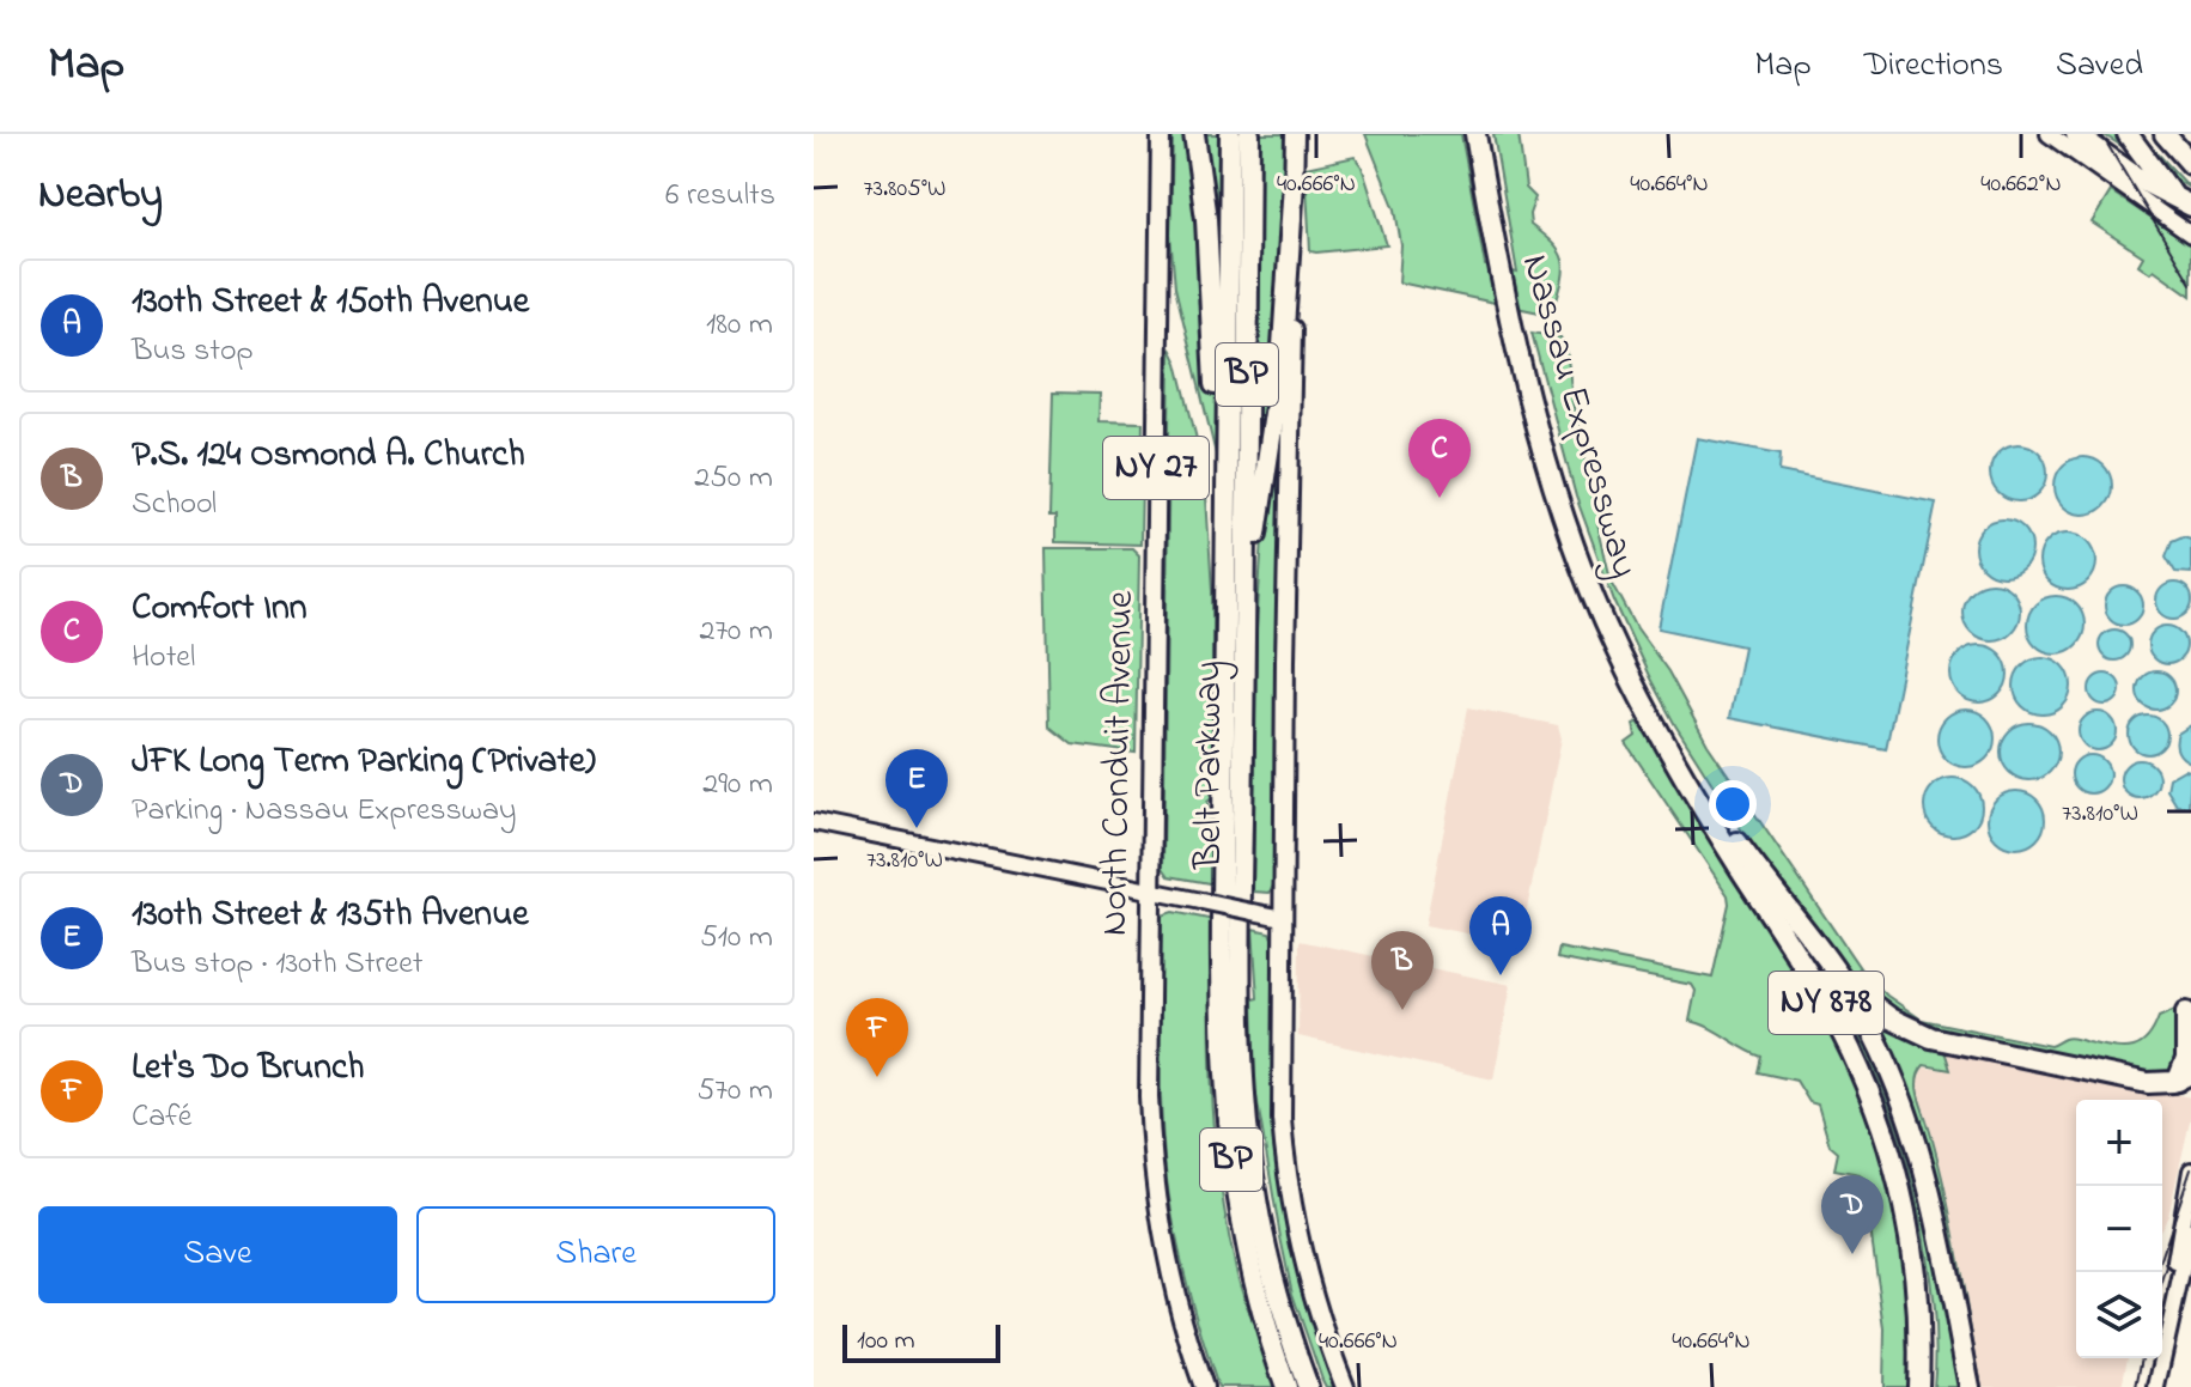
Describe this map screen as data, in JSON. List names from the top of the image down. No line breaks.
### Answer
{"streets":{"highway":["BP","Nassau Expressway","Belt Parkway","NY 878"],"main road":["NY 27","North Conduit Avenue"]},"scale_bar":"100 m","page":{"header":"Map","nav":["Map","Directions","Saved"],"heading":["Nearby","6 results"],"list":[{"mark":"A","name":"130th Street & 150th Avenue","note":"Bus stop","value":"180 m"},{"mark":"B","name":"P.S. 124 Osmond A. Church","note":"School","value":"250 m"},{"mark":"C","name":"Comfort Inn","note":"Hotel","value":"270 m"},{"mark":"D","name":"JFK Long Term Parking (Private)","note":"Parking · Nassau Expressway","value":"290 m"},{"mark":"E","name":"130th Street & 135th Avenue","note":"Bus stop · 130th Street","value":"510 m"},{"mark":"F","name":"Let's Do Brunch","note":"Café","value":"570 m"}],"pins":["C","E","A","B","F","D"],"map_buttons":["+","−"],"buttons":["Save","Share"],"scale":"100 m"},"coordinates":["40.666°N","40.664°N","40.662°N","73.805°W","73.810°W"]}
